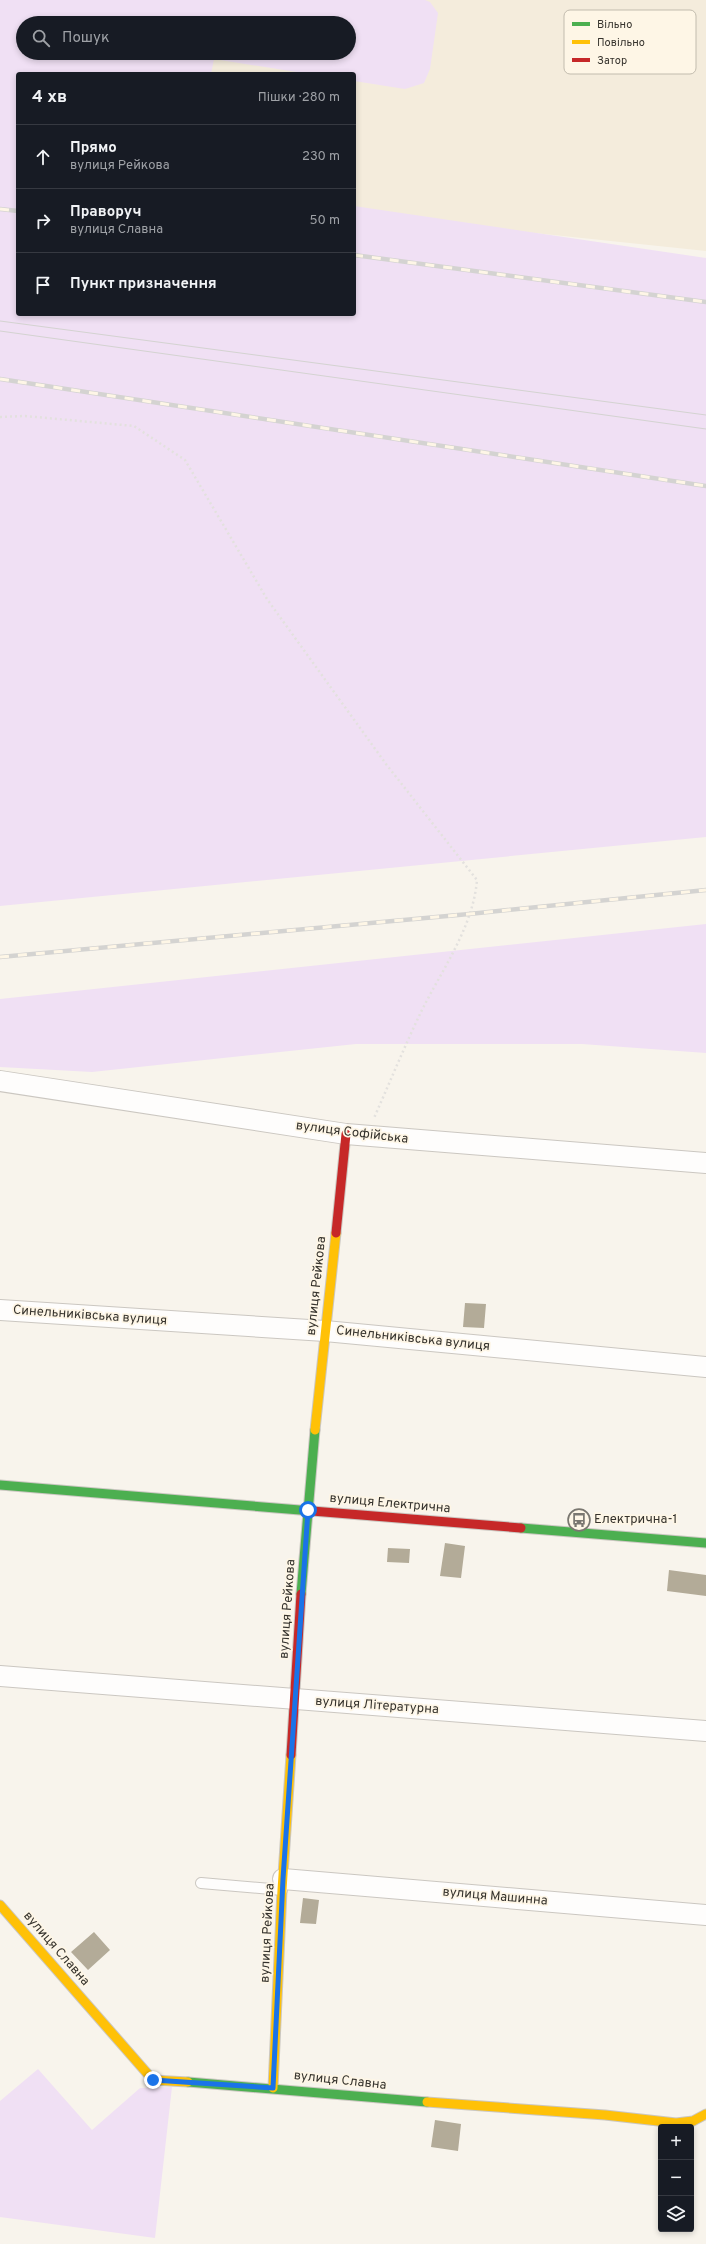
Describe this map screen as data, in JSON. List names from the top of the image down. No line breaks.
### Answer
{"streets":{"street":["вулиця Софійська","вулиця Рейкова","Синельниківська вулиця","вулиця Електрична","вулиця Літературна","вулиця Машинна","вулиця Славна"]},"crossings":[["вулиця Софійська","вулиця Рейкова"],["вулиця Рейкова","Синельниківська вулиця"],["вулиця Рейкова","вулиця Електрична"],["вулиця Рейкова","вулиця Літературна"],["вулиця Рейкова","вулиця Машинна"],["вулиця Рейкова","вулиця Славна"]],"places":{"bus stop":["Електрична-1"]},"legend":["Вільно","Повільно","Затор"],"page":{"search":"Пошук","heading":["4 хв","Пішки · 280 m"],"list":[["Прямо","вулиця Рейкова","230 m"],["Праворуч","вулиця Славна","50 m"],"Пункт призначення"],"map_buttons":["+","−"]}}
